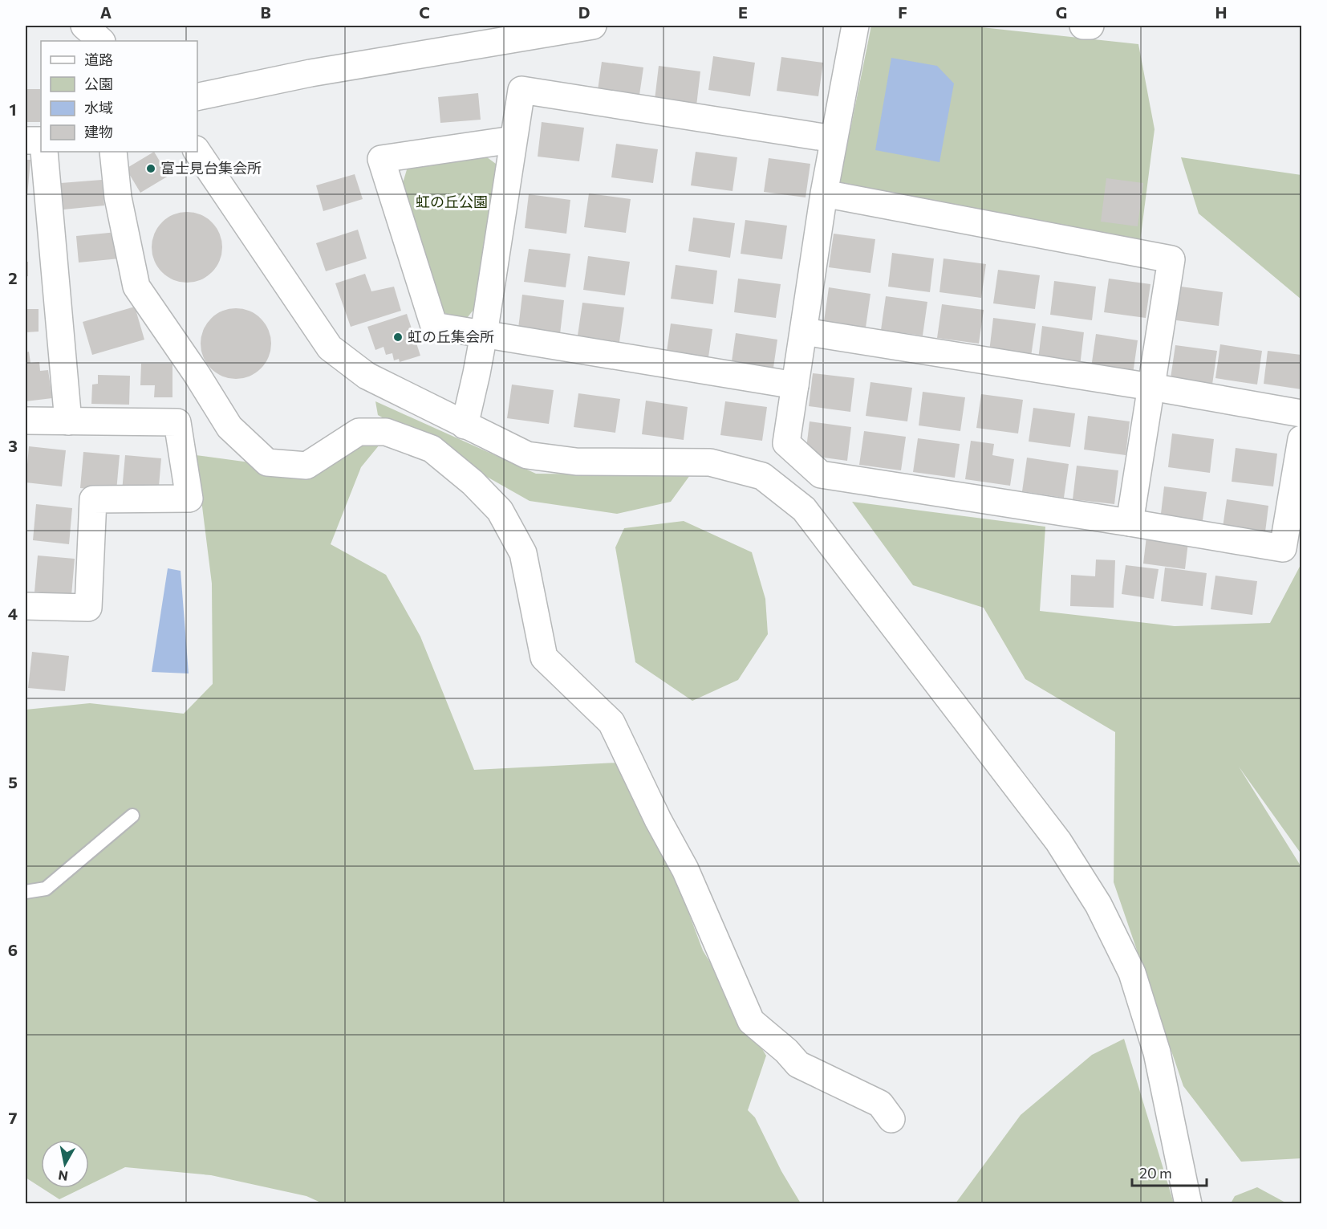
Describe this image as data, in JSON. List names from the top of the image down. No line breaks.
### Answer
{"parks":["虹の丘公園"],"places":["富士見台集会所","虹の丘集会所"],"legend":["道路","公園","水域","建物"],"scale_bar":"20 m","north":"bottom","grid":{"columns":["A","B","C","D","E","F","G","H"],"rows":["1","2","3","4","5","6","7"]}}
